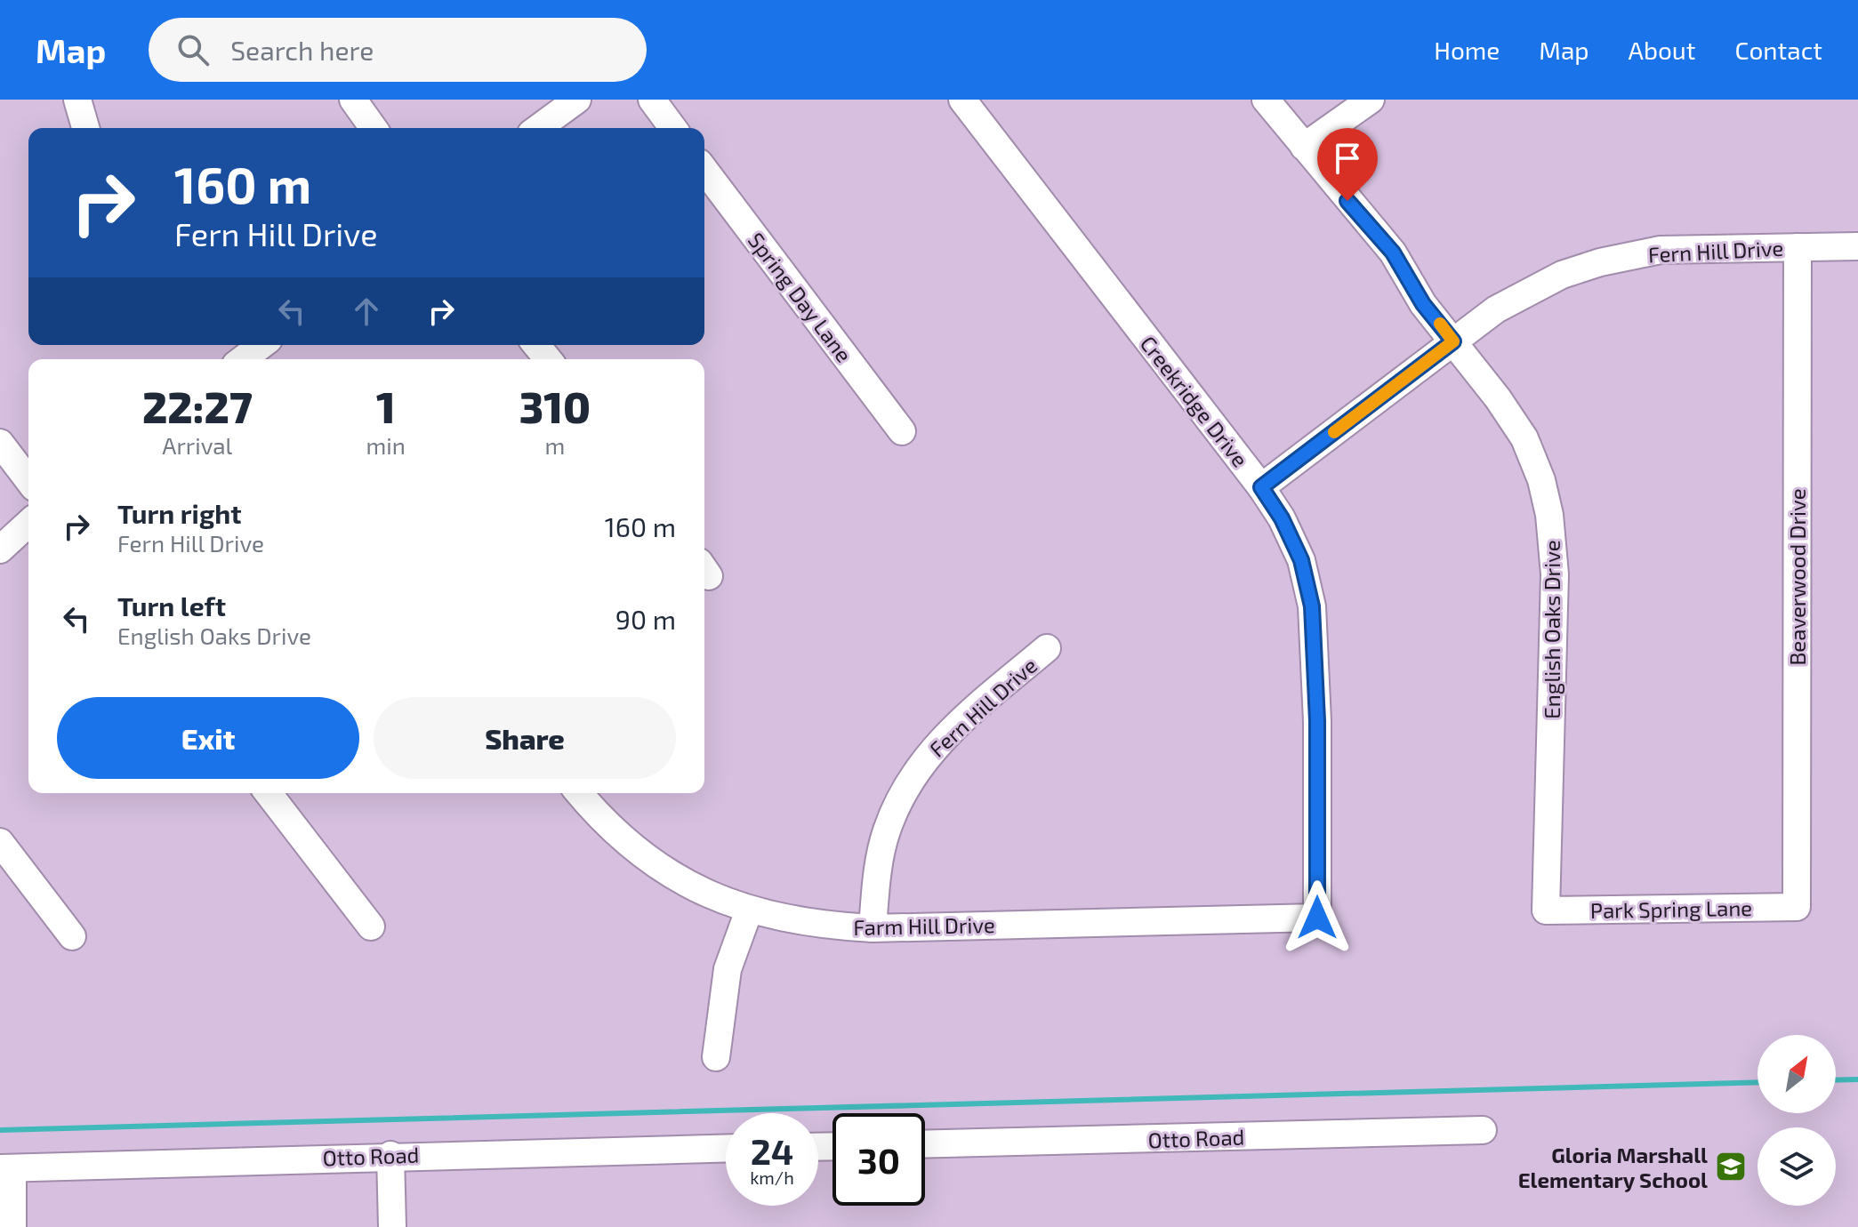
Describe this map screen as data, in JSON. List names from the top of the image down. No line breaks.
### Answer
{"streets":{"street":["Fern Hill Drive","Spring Day Lane","Creekridge Drive","Beaverwood Drive","English Oaks Drive","Park Spring Lane","Farm Hill Drive","Otto Road"]},"crossings":[["Fern Hill Drive","Creekridge Drive"],["Fern Hill Drive","Beaverwood Drive"],["Fern Hill Drive","English Oaks Drive"],["Fern Hill Drive","Farm Hill Drive"],["Creekridge Drive","Farm Hill Drive"],["Beaverwood Drive","Park Spring Lane"],["English Oaks Drive","Park Spring Lane"]],"places":{"school or university":["Gloria Marshall Elementary School"]},"north":"top right","page":{"header":"Map","search":"Search here","nav":["Home","Map","About","Contact"],"turn":["160 m","Fern Hill Drive"],"eta":["22:27","Arrival","1","min","310","m"],"list":[{"name":"Turn right","note":"Fern Hill Drive","value":"160 m"},{"name":"Turn left","note":"English Oaks Drive","value":"90 m"}],"buttons":["Exit","Share"],"speed":"24 km/h","limit":"30"}}
